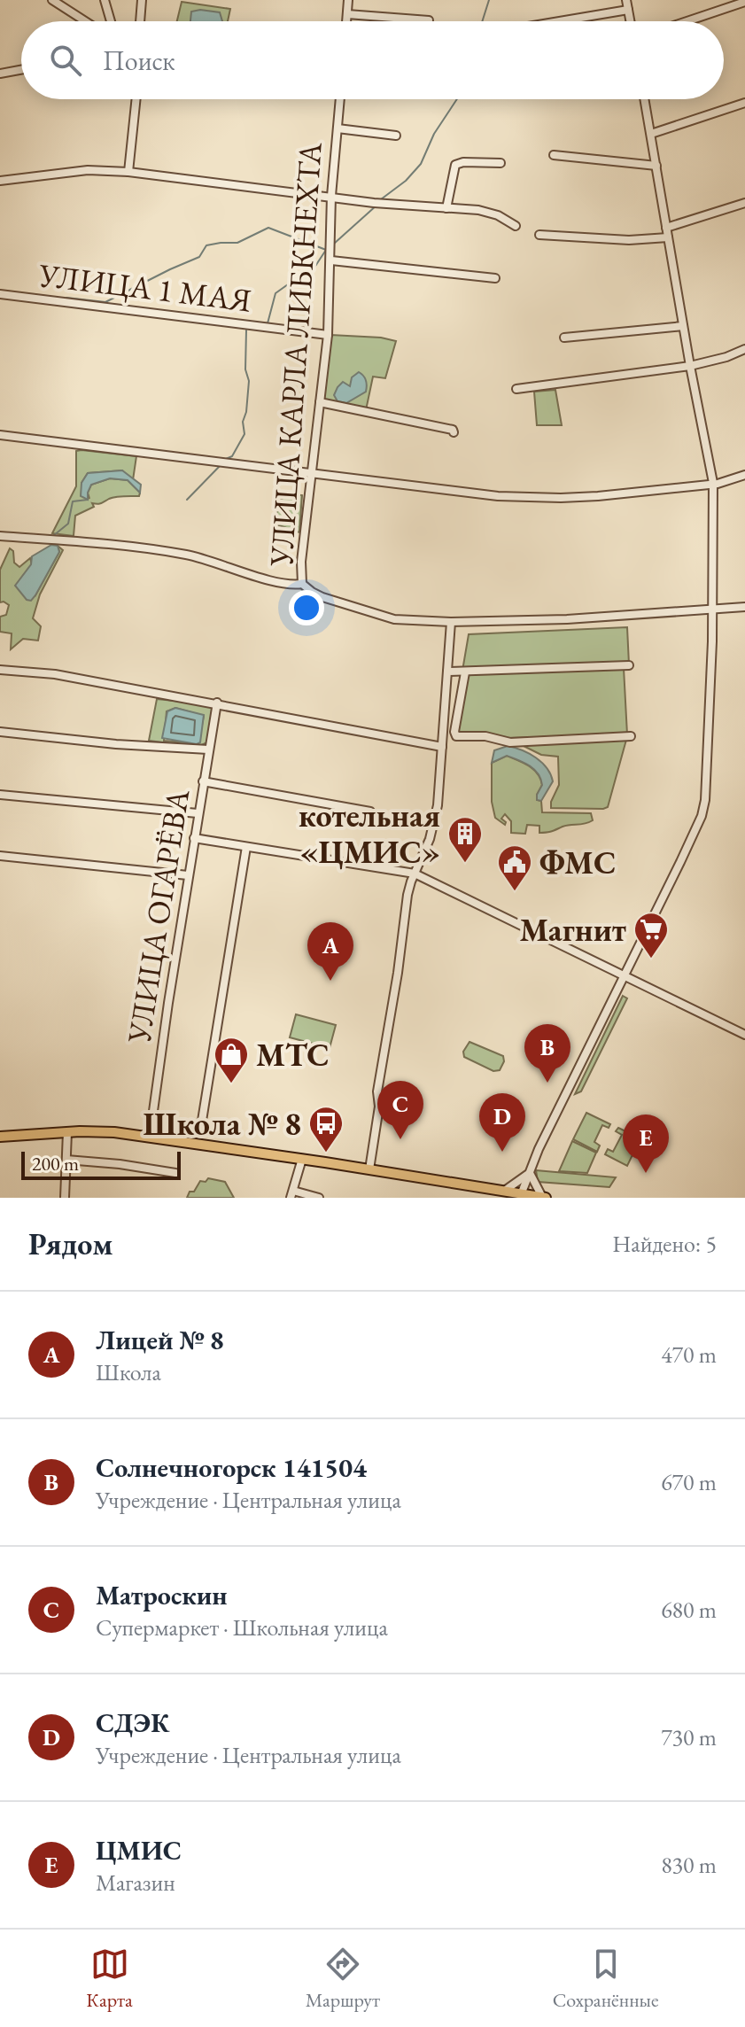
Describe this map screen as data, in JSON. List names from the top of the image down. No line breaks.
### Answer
{"streets":{"street":["УЛИЦА 1 МАЯ","УЛИЦА КАРЛА ЛИБКНЕХТА","УЛИЦА ОГАРЁВА"]},"crossings":[["УЛИЦА 1 МАЯ","УЛИЦА КАРЛА ЛИБКНЕХТА"]],"places":{"building":["котельная «ЦМИС»"],"public building":["ФМС"],"supermarket":["Магнит"],"shop":["МТС"],"bus stop":["Школа № 8"]},"scale_bar":"200 m","page":{"search":"Поиск","pins":["A","B","C","D","E"],"scale":"200 m","heading":["Рядом","Найдено: 5"],"list":[{"mark":"A","name":"Лицей № 8","note":"Школа","value":"470 m"},{"mark":"B","name":"Солнечногорск 141504","note":"Учреждение · Центральная улица","value":"670 m"},{"mark":"C","name":"Матроскин","note":"Супермаркет · Школьная улица","value":"680 m"},{"mark":"D","name":"СДЭК","note":"Учреждение · Центральная улица","value":"730 m"},{"mark":"E","name":"ЦМИС","note":"Магазин","value":"830 m"}],"nav":["Карта","Маршрут","Сохранённые"]}}
